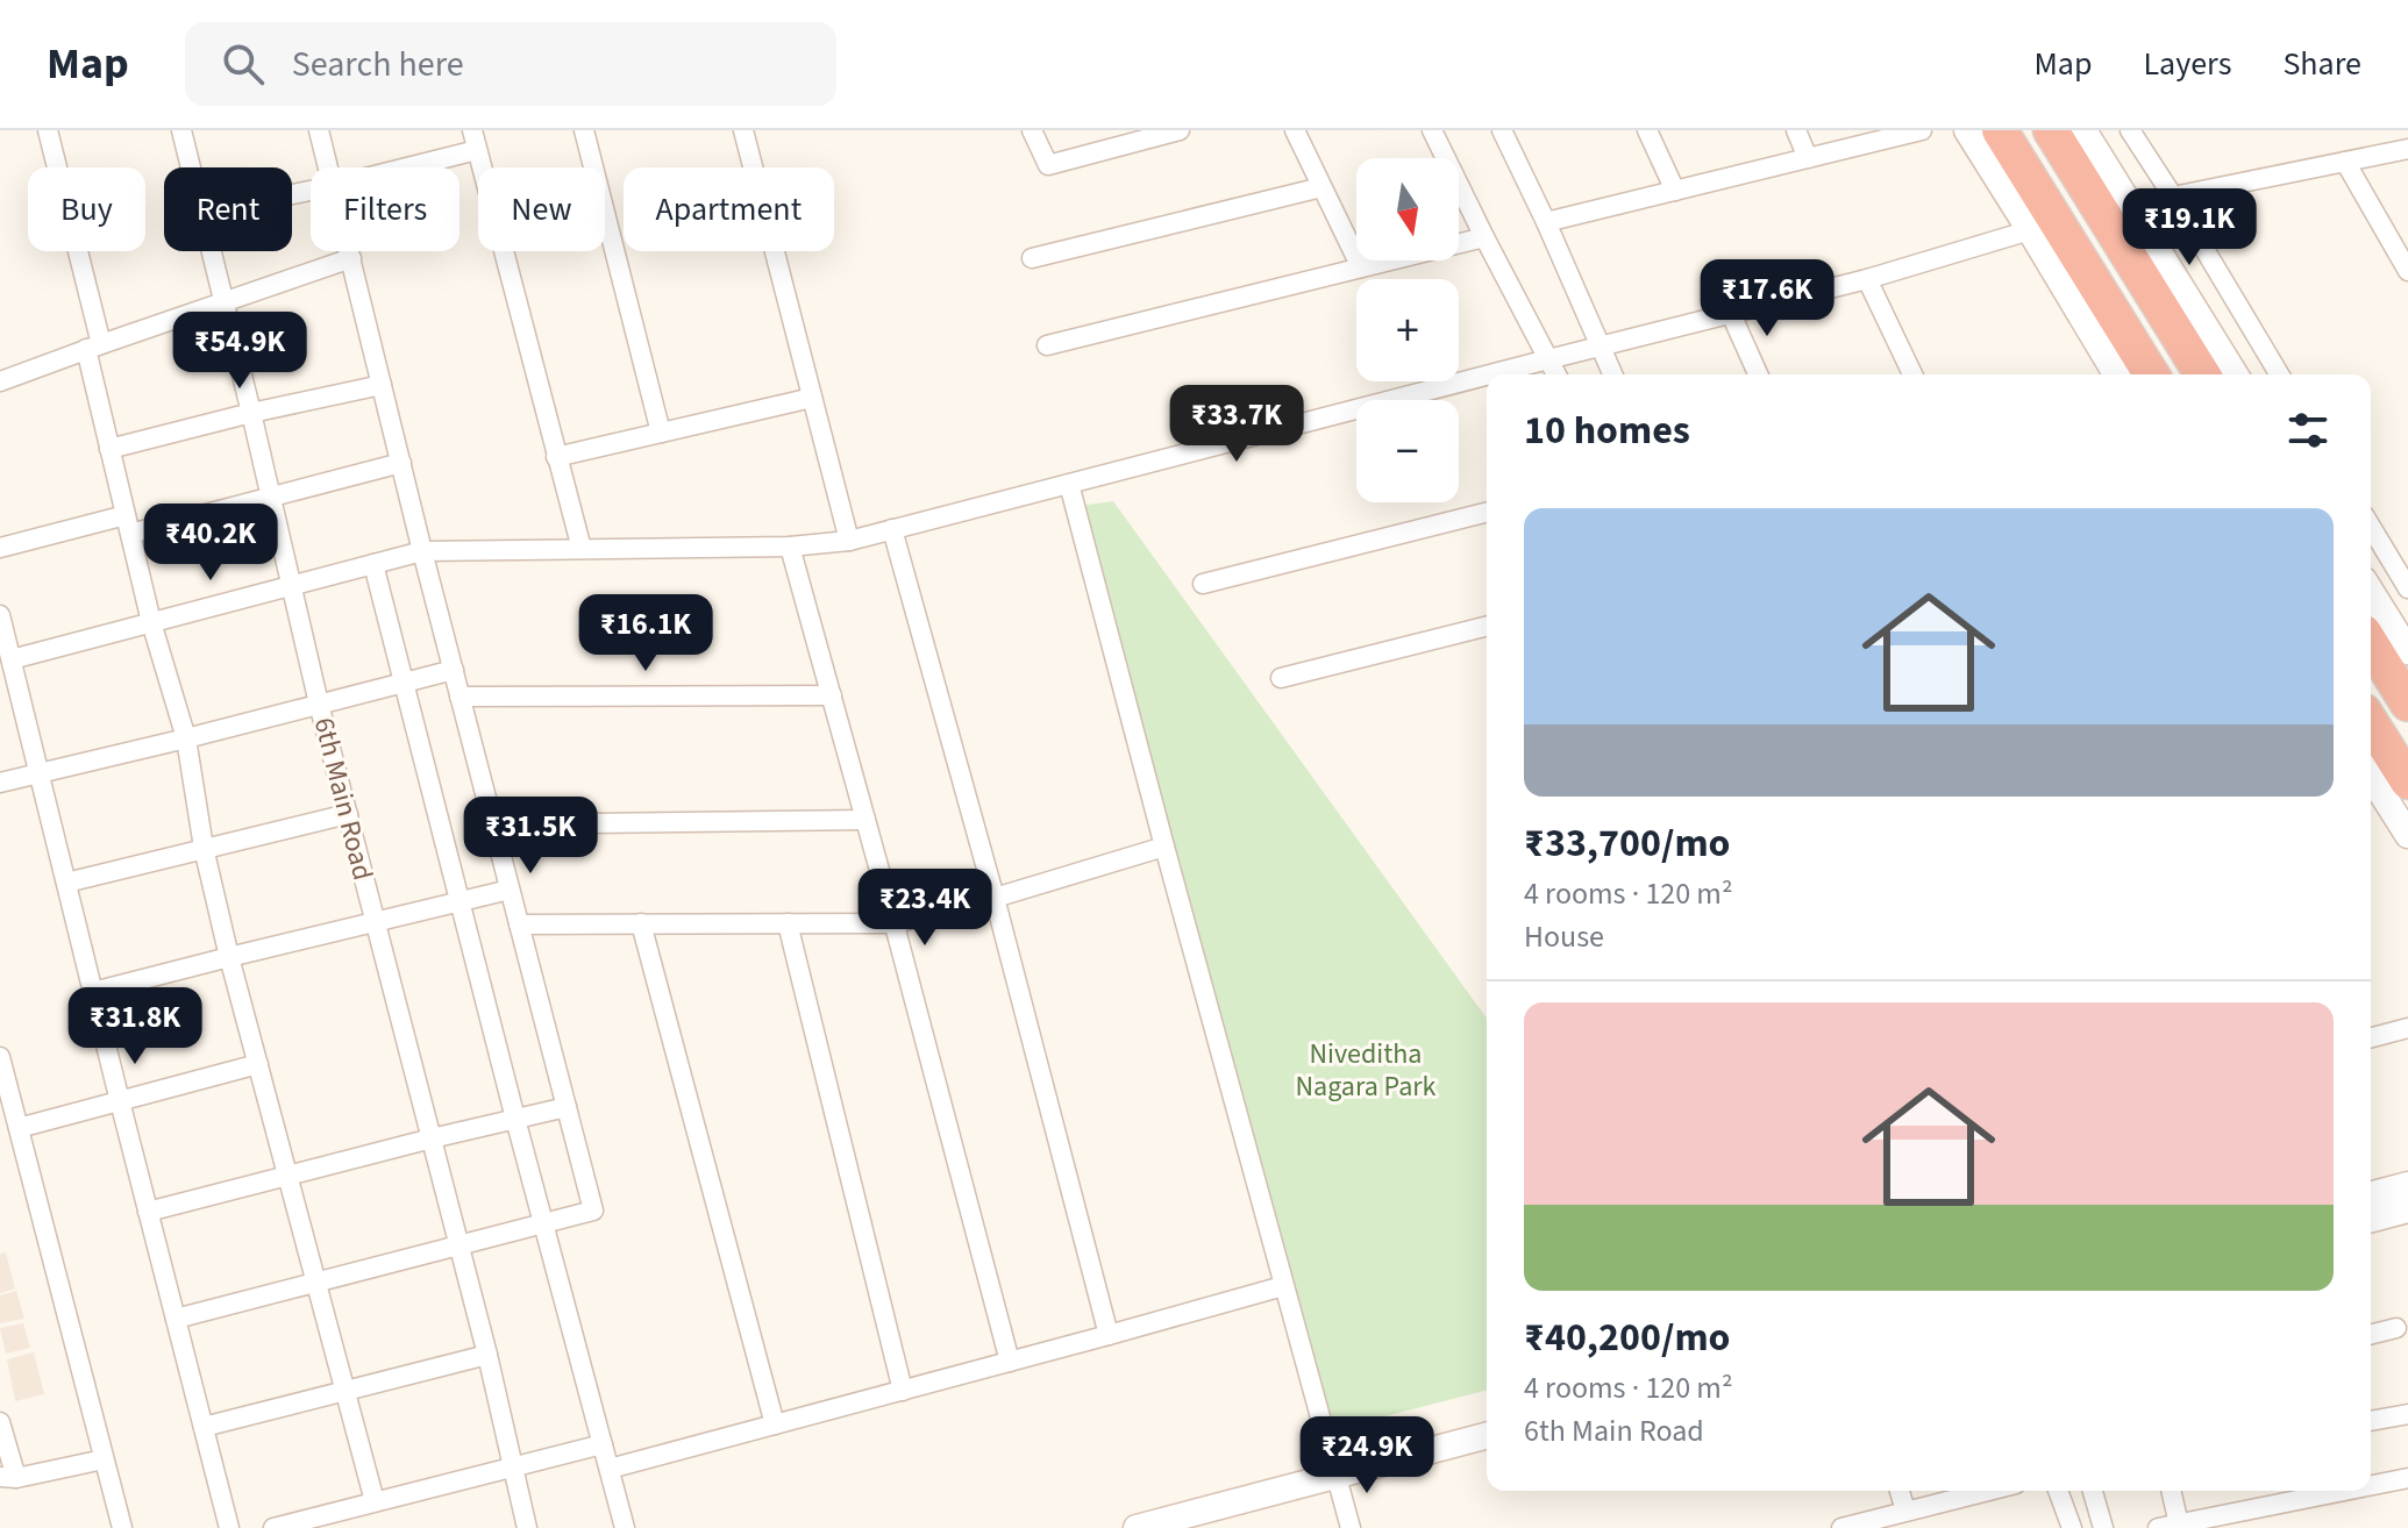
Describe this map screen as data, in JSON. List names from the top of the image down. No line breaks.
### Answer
{"streets":{"street":["6th Main Road"]},"parks":["Niveditha Nagara Park"],"north":"bottom","page":{"header":"Map","search":"Search here","nav":["Map","Layers","Share"],"map_buttons":["+","−"],"chip":["Buy","Rent","Filters","New","Apartment"],"price":["₹19.1K","₹17.6K","₹54.9K","₹33.7K","₹40.2K","₹16.1K","₹31.5K","₹23.4K","₹31.8K","₹24.9K"],"heading":"10 homes","list":[{"name":"₹33,700/mo","note":"4 rooms · 120 m² · House"},{"name":"₹40,200/mo","note":"4 rooms · 120 m² · 6th Main Road"}]}}
